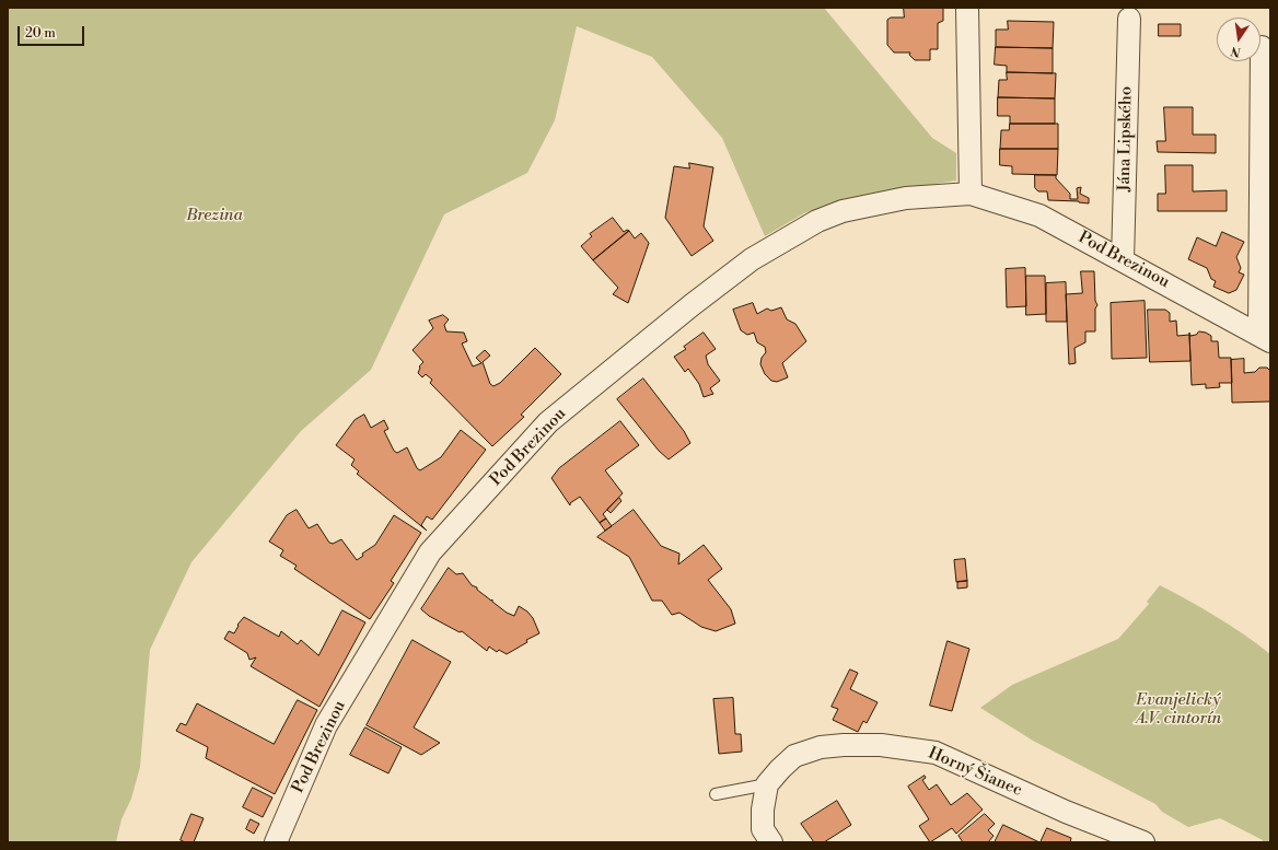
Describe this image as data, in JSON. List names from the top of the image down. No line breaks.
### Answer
{"streets":{"street":["Jána Lipského","Pod Brezinou","Horný Šianec"]},"crossings":[["Jána Lipského","Pod Brezinou"]],"parks":["Brezina","Evanjelický A.V. cintorín"],"scale_bar":"20 m","north":"bottom"}
